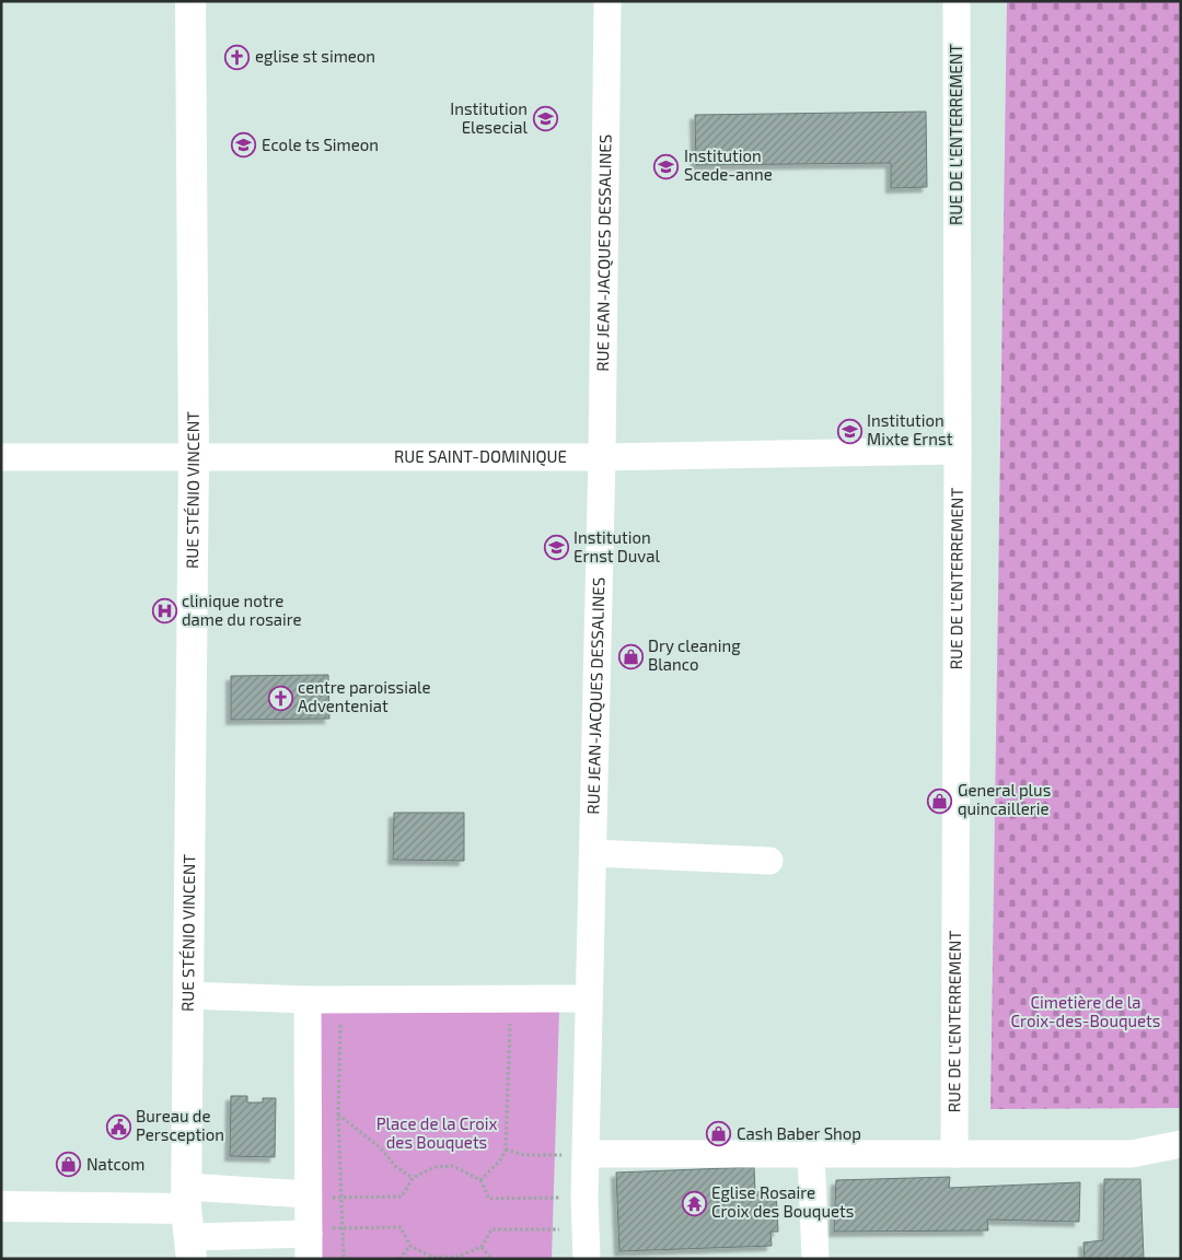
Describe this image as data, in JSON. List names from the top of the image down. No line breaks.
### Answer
{"streets":{"main road":["RUE STÉNIO VINCENT"],"street":["RUE DE L'ENTERREMENT","RUE JEAN-JACQUES DESSALINES","RUE SAINT-DOMINIQUE"]},"crossings":[["RUE DE L'ENTERREMENT","RUE SAINT-DOMINIQUE"],["RUE JEAN-JACQUES DESSALINES","RUE SAINT-DOMINIQUE"],["RUE SAINT-DOMINIQUE","RUE STÉNIO VINCENT"]],"parks":["Cimetière de la Croix-des-Bouquets","Place de la Croix des Bouquets"],"places":{"church":["eglise st simeon","centre paroissiale Adventeniat"],"school or university":["Institution Elesecial","Ecole ts Simeon","Institution Scede-anne","Institution Mixte Ernst","Institution Ernst Duval"],"hospital":["clinique notre dame du rosaire"],"shop":["Dry cleaning Blanco","General plus quincaillerie","Cash Baber Shop","Natcom"],"public building":["Bureau de Persception"],"temple":["Eglise Rosaire Croix des Bouquets"]}}
